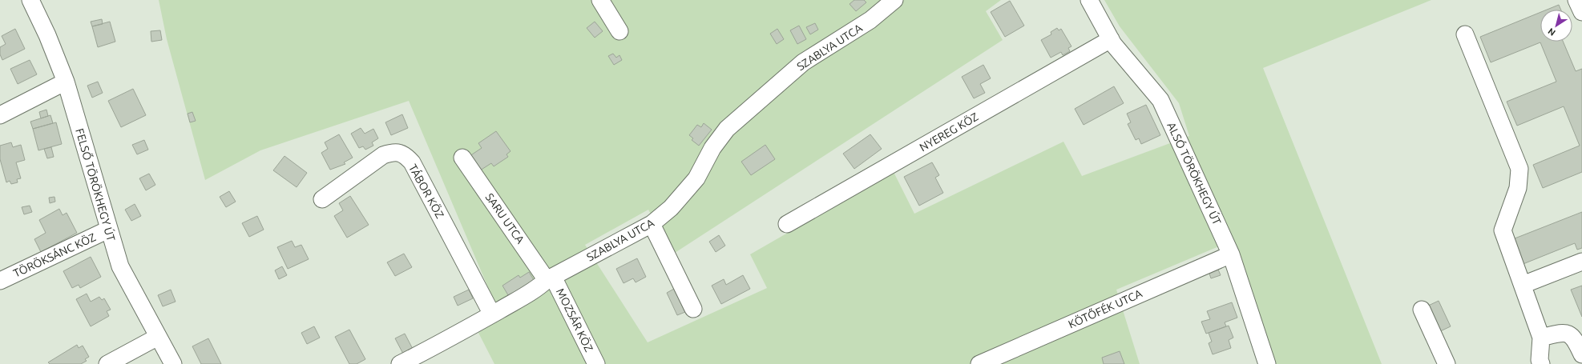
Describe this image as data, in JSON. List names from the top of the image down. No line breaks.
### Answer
{"streets":{"street":["SZABLYA UTCA","NYEREG KÖZ","ALSÓ TÖRÖKHEGY ÚT","FELSŐ TÖRÖKHEGY ÚT","TÁBOR KÖZ","SARU UTCA","TÖRÖKSÁNC KÖZ","KÖTŐFÉK UTCA","MOZSÁR KÖZ"]},"crossings":[["SZABLYA UTCA","TÁBOR KÖZ"],["SZABLYA UTCA","SARU UTCA"],["SZABLYA UTCA","MOZSÁR KÖZ"],["NYEREG KÖZ","ALSÓ TÖRÖKHEGY ÚT"],["ALSÓ TÖRÖKHEGY ÚT","KÖTŐFÉK UTCA"],["FELSŐ TÖRÖKHEGY ÚT","TÖRÖKSÁNC KÖZ"],["SARU UTCA","MOZSÁR KÖZ"]],"north":"bottom left"}
